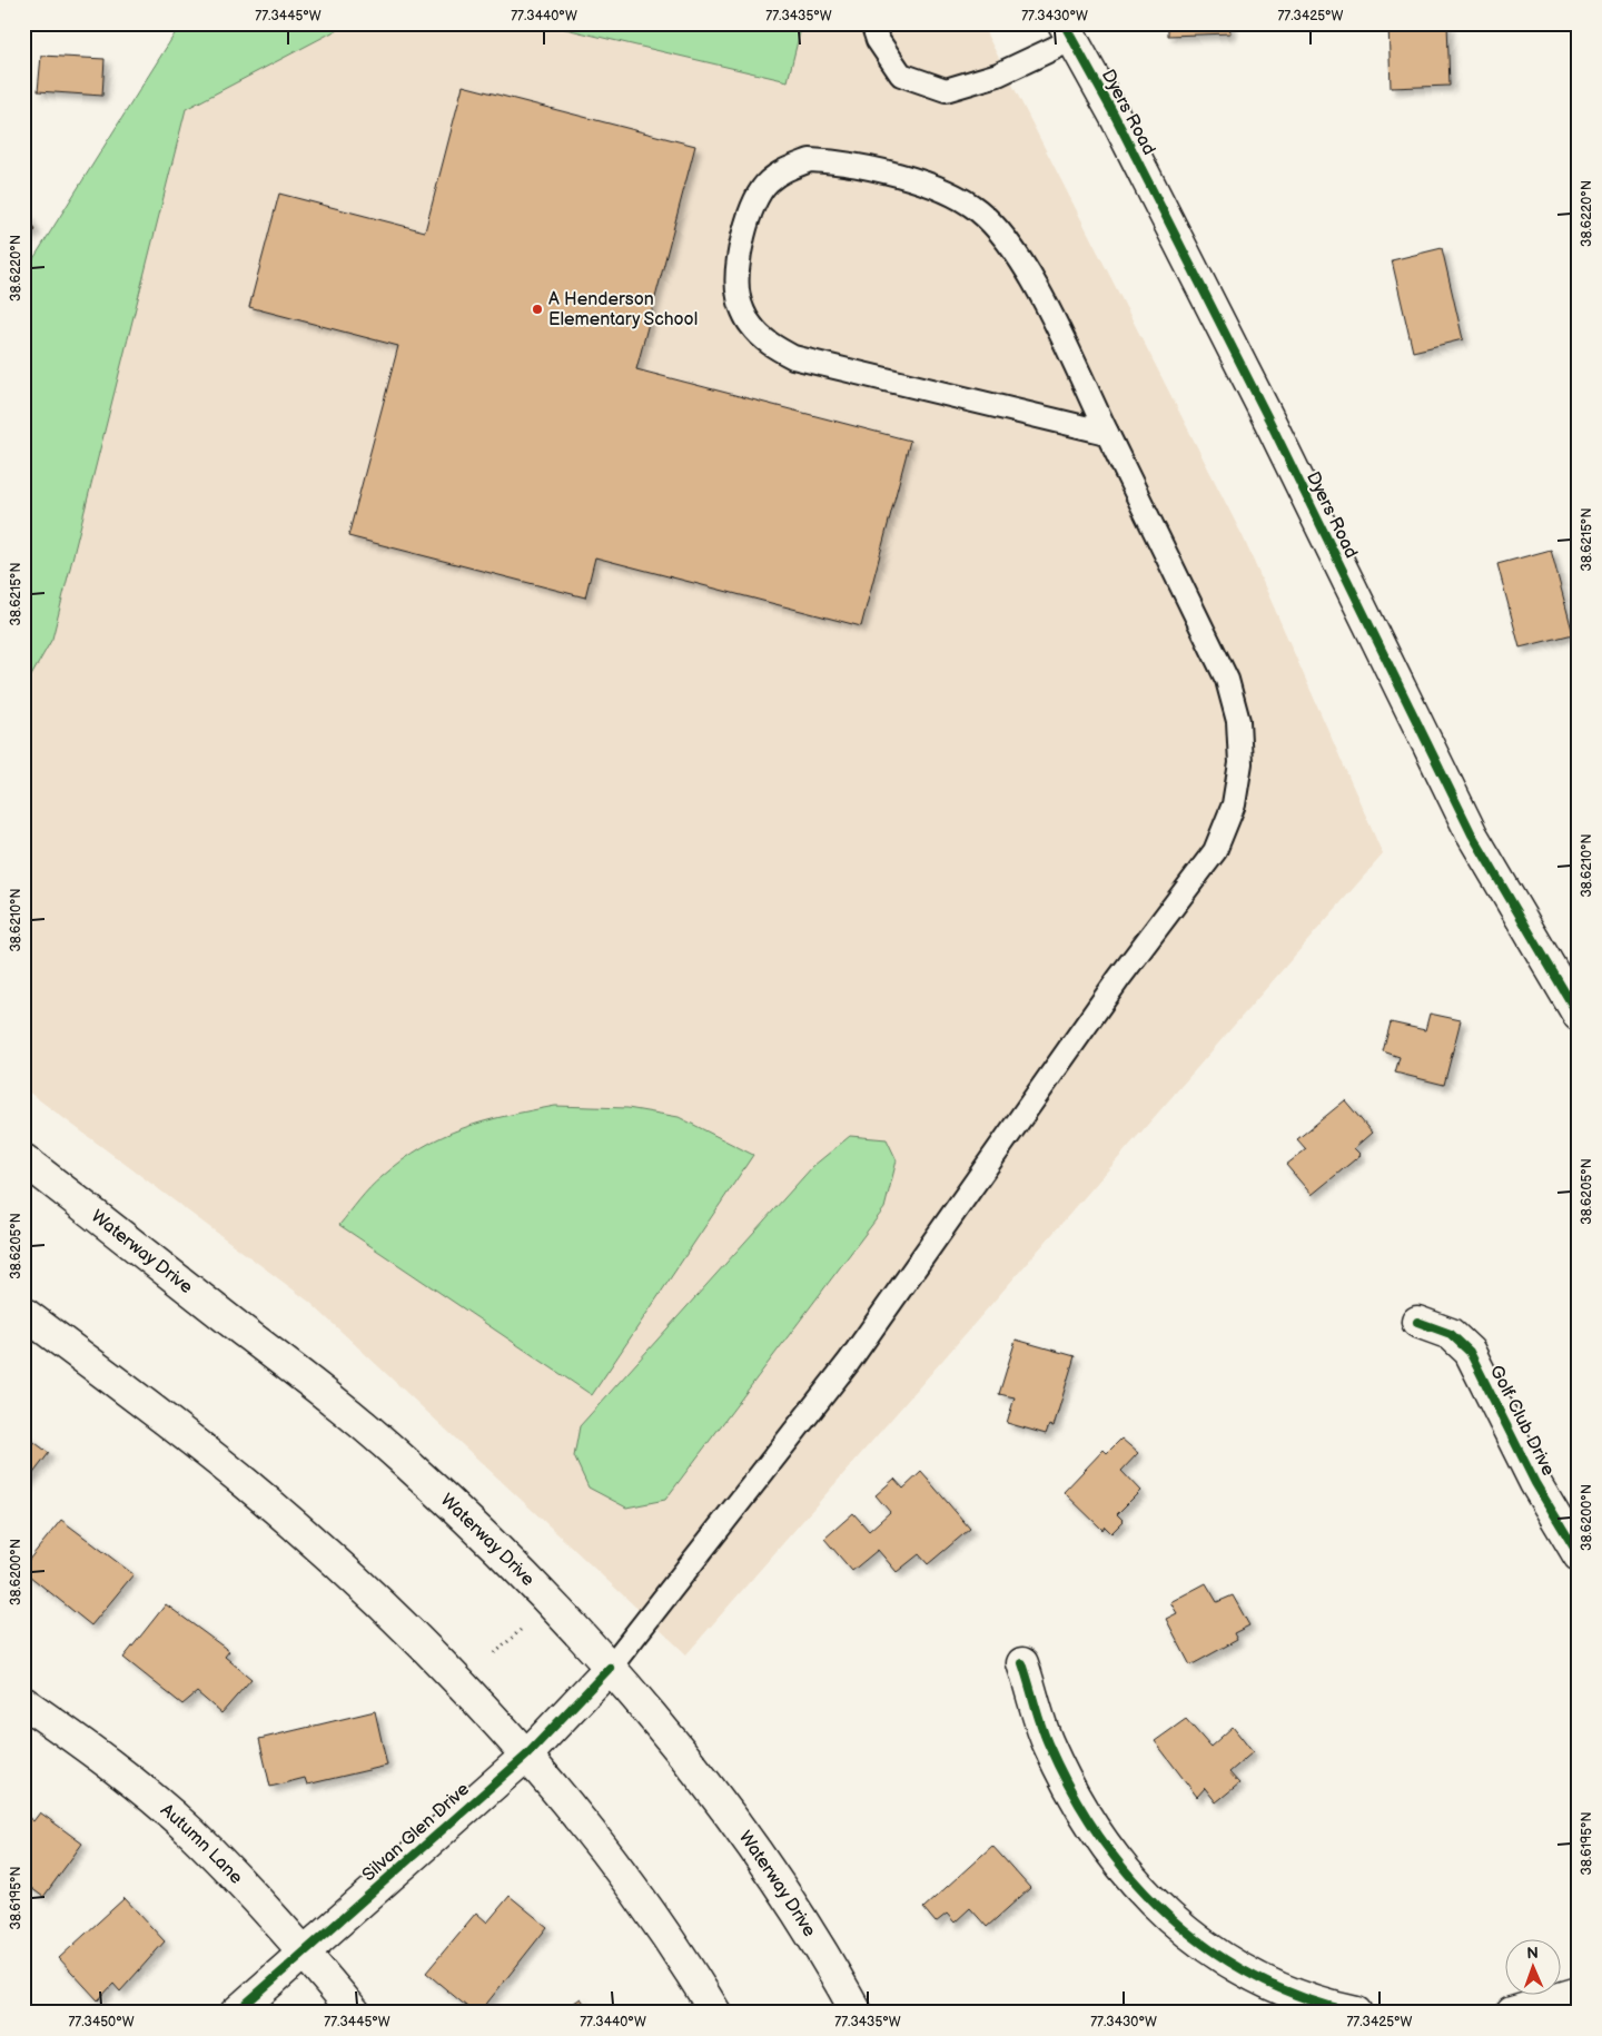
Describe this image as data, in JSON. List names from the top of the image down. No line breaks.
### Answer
{"streets":{"street":["Dyers Road","Waterway Drive","Golf Club Drive","Silvan Glen Drive","Autumn Lane"]},"crossings":[["Waterway Drive","Silvan Glen Drive"],["Silvan Glen Drive","Autumn Lane"]],"places":["A Henderson Elementary School"],"north":"top","coordinates":["77.3445°W","77.3440°W","77.3435°W","77.3430°W","77.3425°W","38.6220°N","38.6215°N","38.6210°N","38.6205°N","38.6200°N","38.6195°N","77.3450°W"]}
